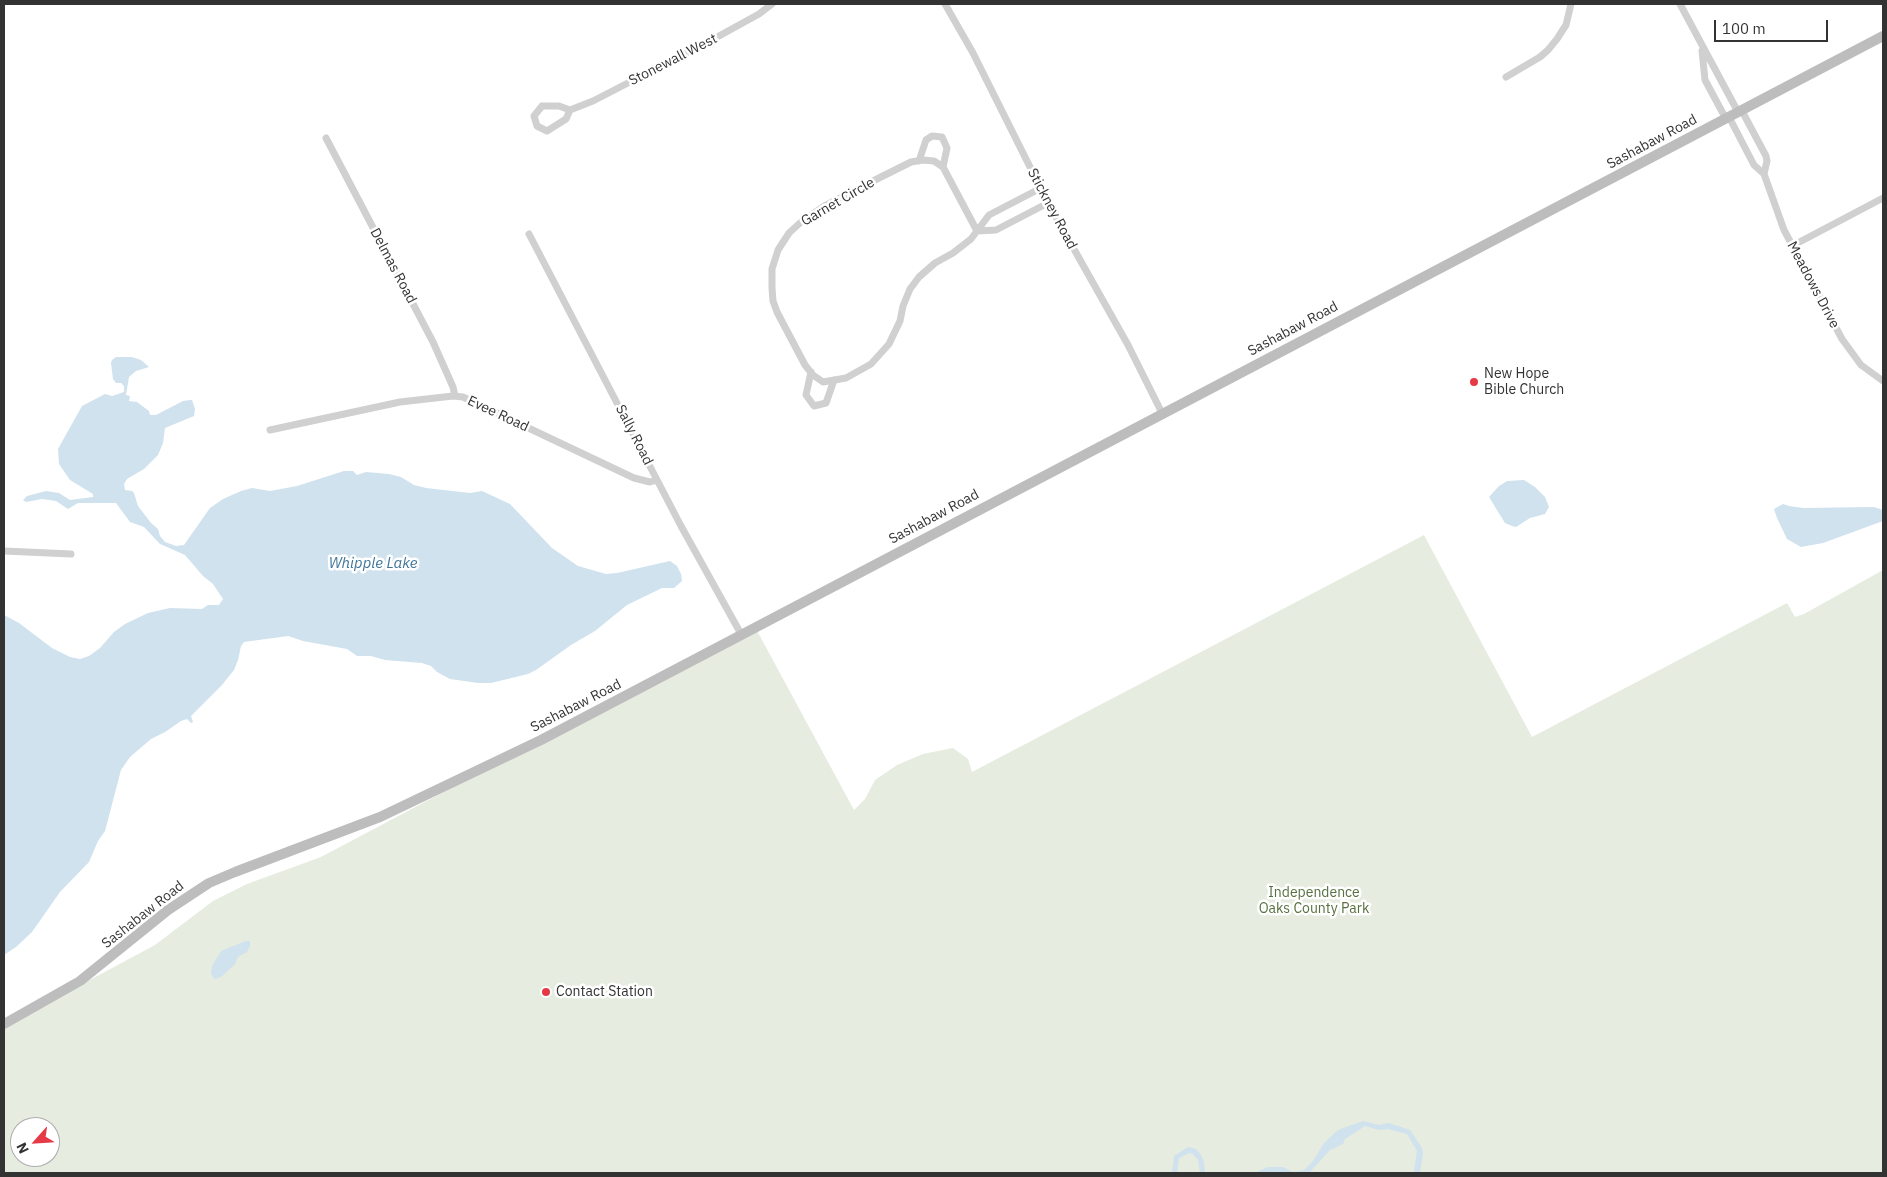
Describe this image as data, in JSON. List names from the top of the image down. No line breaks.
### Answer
{"streets":{"main road":["Sashabaw Road"],"street":["Stonewall West","Garnet Circle","Stickney Road","Delmas Road","Meadows Drive","Evee Road","Sally Road"]},"crossings":[["Sashabaw Road","Stickney Road"],["Sashabaw Road","Meadows Drive"],["Sashabaw Road","Sally Road"],["Delmas Road","Evee Road"],["Evee Road","Sally Road"]],"water":["Whipple Lake"],"parks":["Independence Oaks County Park"],"places":["New Hope Bible Church","Contact Station"],"scale_bar":"100 m","north":"bottom left"}
